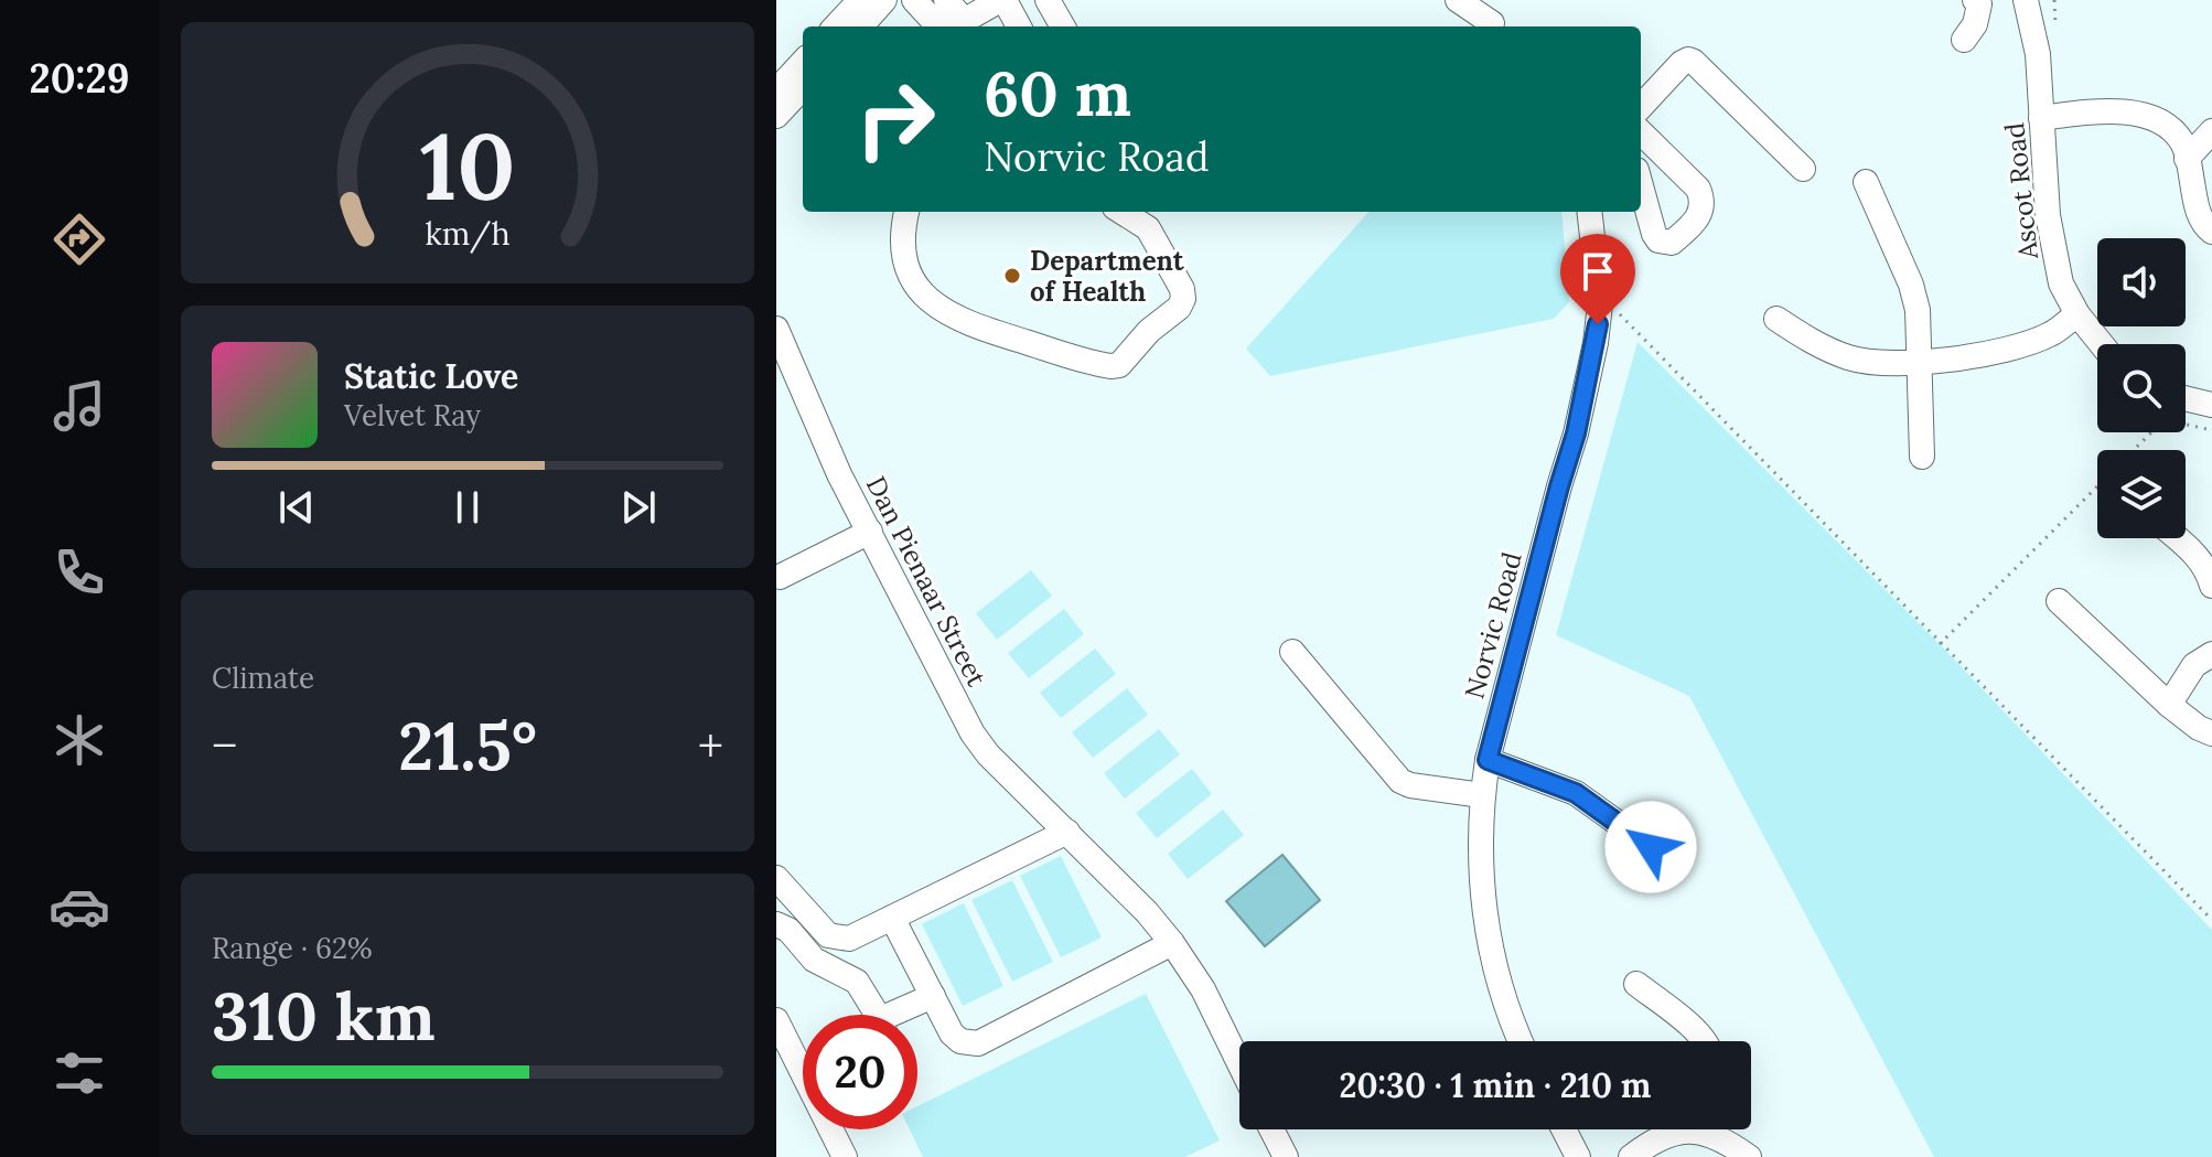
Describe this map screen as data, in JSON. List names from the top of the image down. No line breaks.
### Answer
{"streets":{"street":["Ascot Road","Dan Pienaar Street","Norvic Road"]},"places":["Department of Health"],"page":{"tabs":"20:29","turn":["60 m","Norvic Road"],"song":["Static Love","Velvet Ray"],"tile":["Climate",["Range · 62%","310 km"]],"heat":["−","21.5°","+"],"limit":"20","trip":"20:30 · 1 min · 210 m","gauge":["10","km/h"]}}
